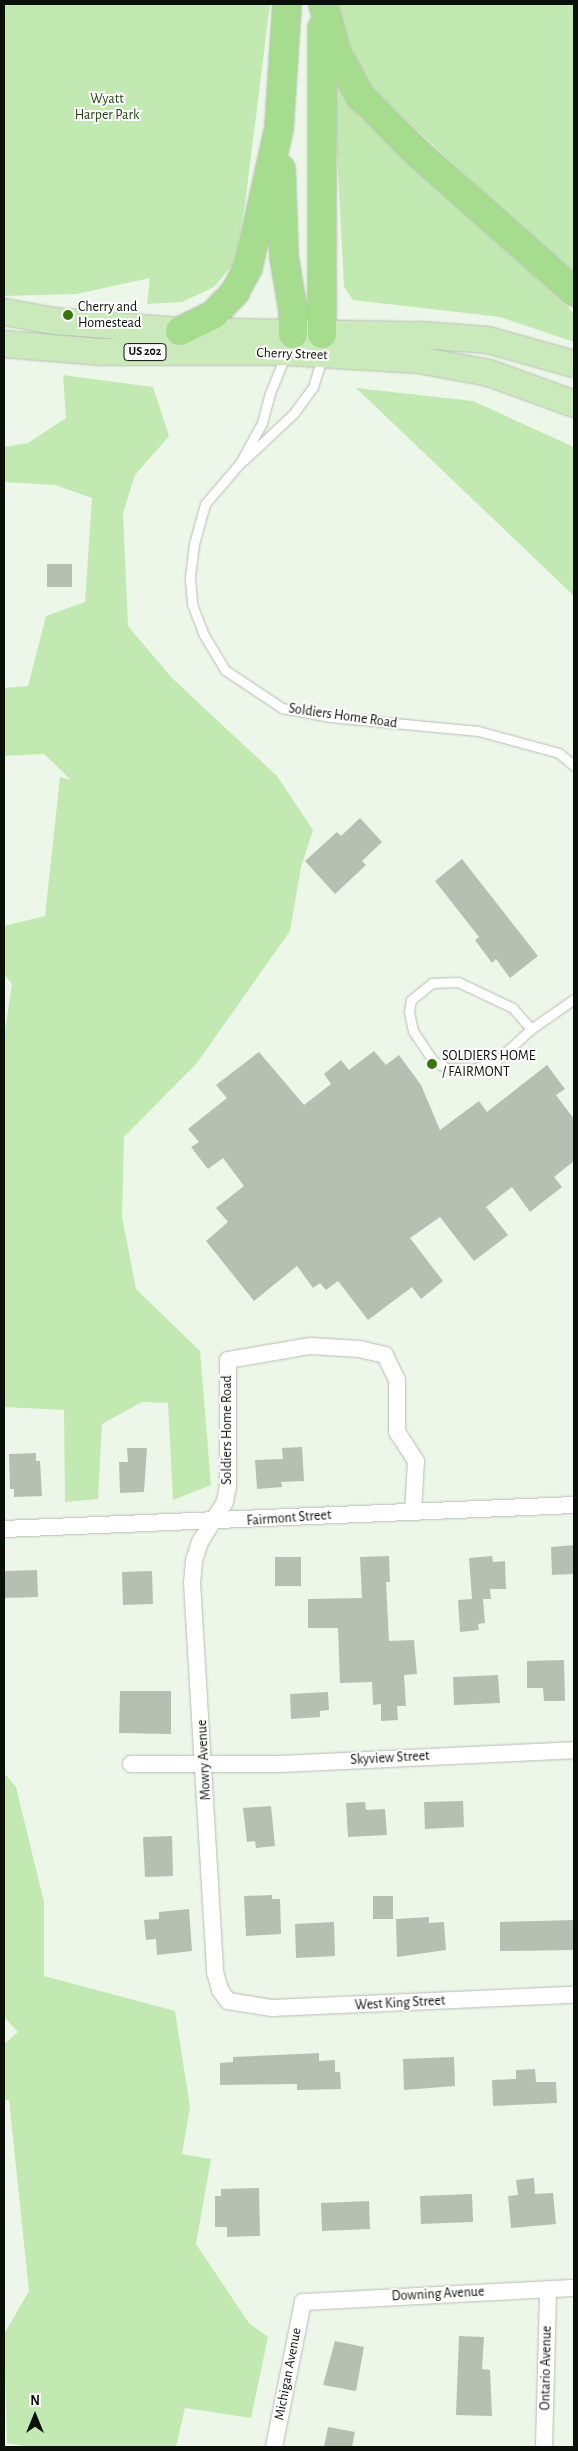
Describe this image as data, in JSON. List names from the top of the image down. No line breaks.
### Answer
{"streets":{"main road":["US 202","Cherry Street"],"street":["Soldiers Home Road","Fairmont Street","Skyview Street","Mowry Avenue","West King Street","Downing Avenue","Ontario Avenue","Michigan Avenue"]},"crossings":[["Cherry Street","Soldiers Home Road"],["Soldiers Home Road","Fairmont Street"],["Soldiers Home Road","Mowry Avenue"],["Fairmont Street","Mowry Avenue"],["Skyview Street","Mowry Avenue"],["Mowry Avenue","West King Street"],["Downing Avenue","Ontario Avenue"],["Downing Avenue","Michigan Avenue"]],"parks":["Wyatt Harper Park"],"places":["Cherry and Homestead","SOLDIERS HOME / FAIRMONT"],"north":"top"}
